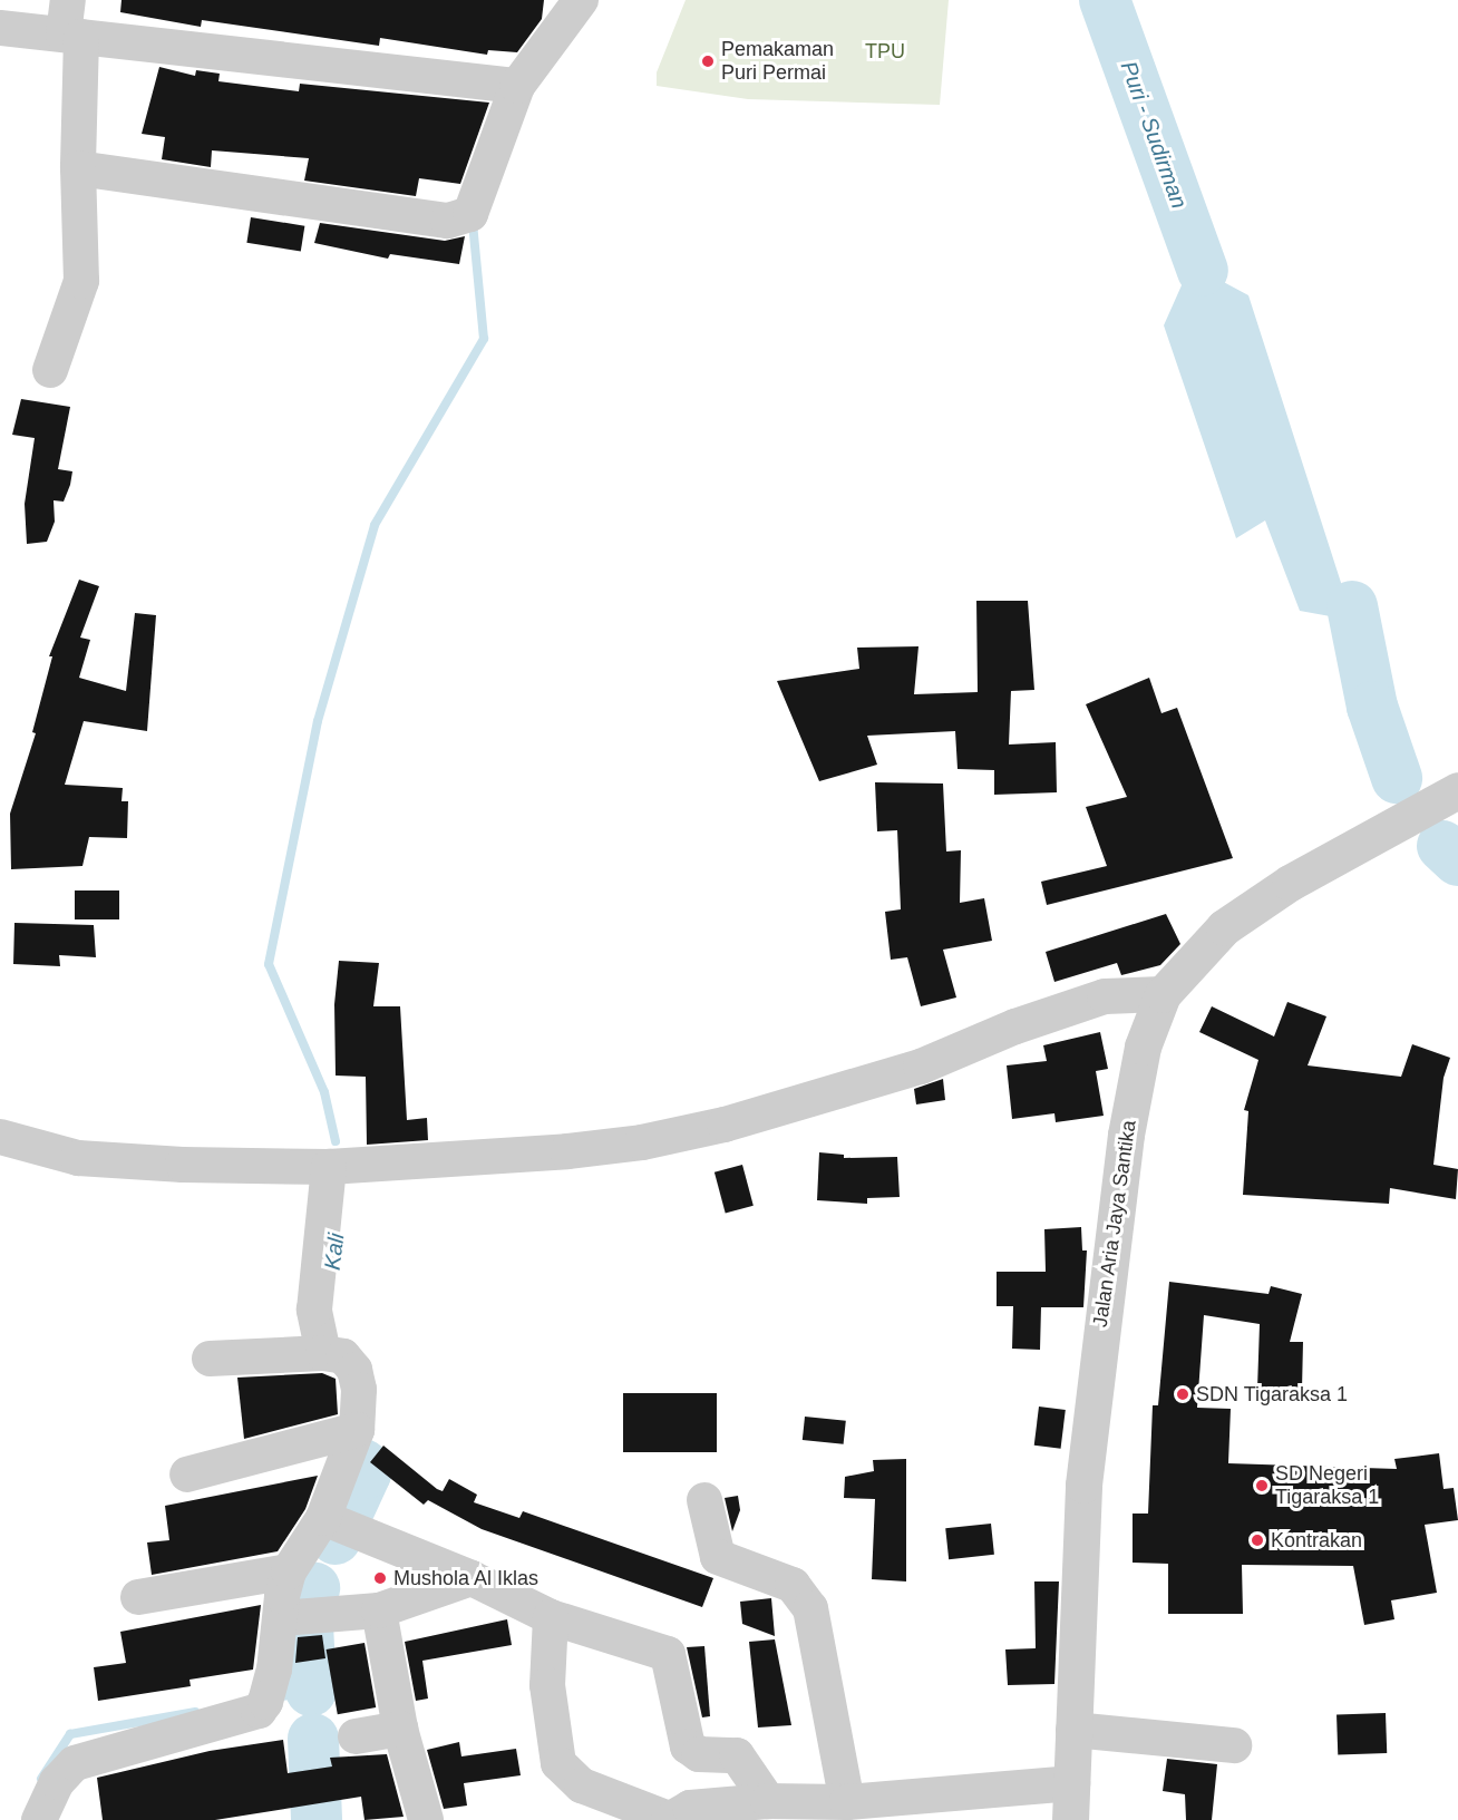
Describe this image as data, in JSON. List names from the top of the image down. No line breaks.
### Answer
{"streets":{"street":["Jalan Aria Jaya Santika"]},"water":["Puri - Sudirman","Kali"],"parks":["TPU"],"places":["Pemakaman Puri Permai","SDN Tigaraksa 1","SD Negeri Tigaraksa 1","Kontrakan","Mushola Al Iklas"]}
